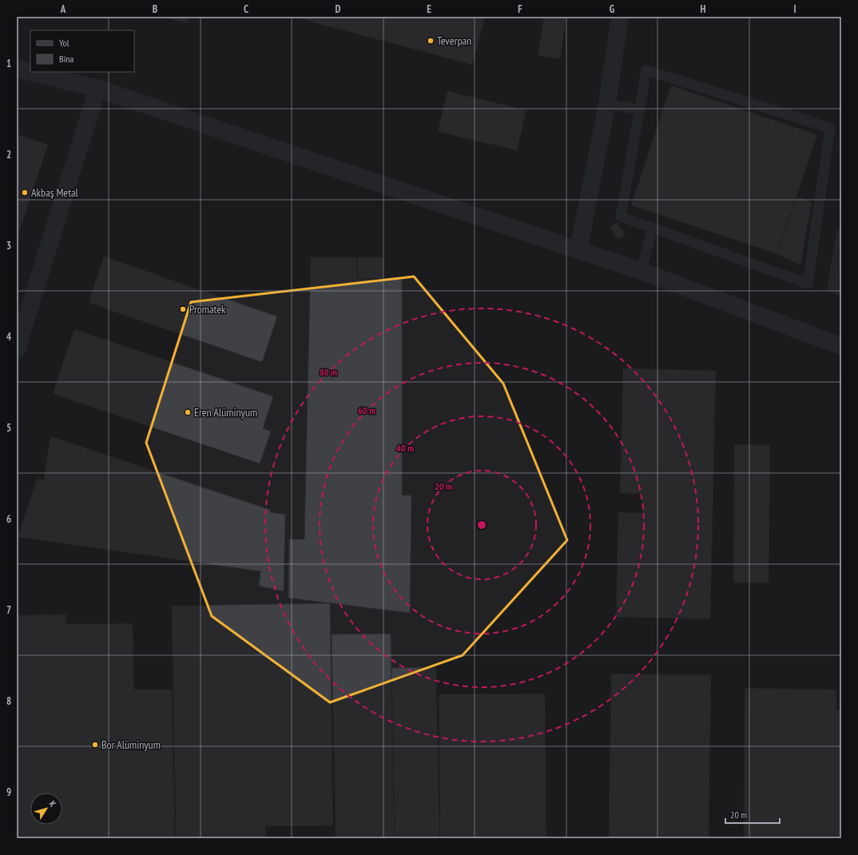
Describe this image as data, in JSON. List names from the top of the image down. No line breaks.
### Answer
{"places":["Teverpan","Akbaş Metal","Promatek","Eren Alüminyum","Bor Alüminyum"],"legend":["Yol","Bina"],"scale_bar":"20 m","north":"top right","grid":{"columns":["A","B","C","D","E","F","G","H","I"],"rows":["1","2","3","4","5","6","7","8","9"]},"rings":["80 m","60 m","40 m","20 m"]}
